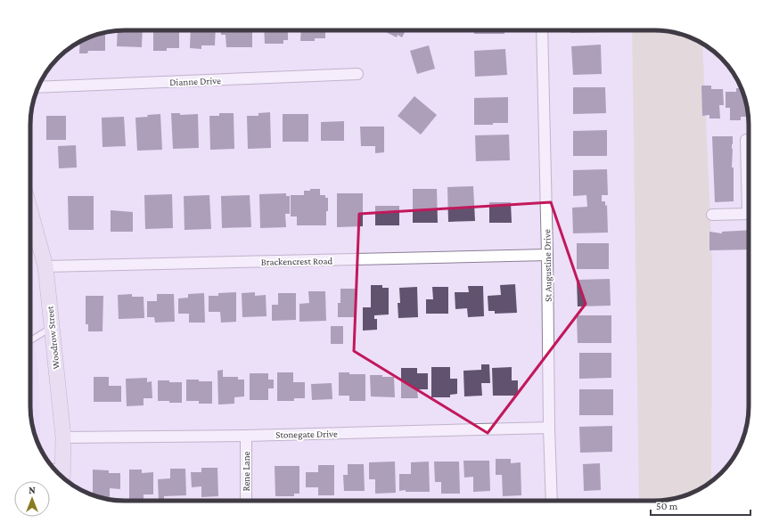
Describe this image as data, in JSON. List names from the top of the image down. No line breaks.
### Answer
{"streets":{"street":["Dianne Drive","Brackencrest Road","St Augustine Drive","Woodrow Street","Stonegate Drive","Rene Lane"]},"crossings":[["Brackencrest Road","St Augustine Drive"],["Brackencrest Road","Woodrow Street"],["St Augustine Drive","Stonegate Drive"],["Woodrow Street","Stonegate Drive"],["Stonegate Drive","Rene Lane"]],"scale_bar":"50 m","north":"top"}
